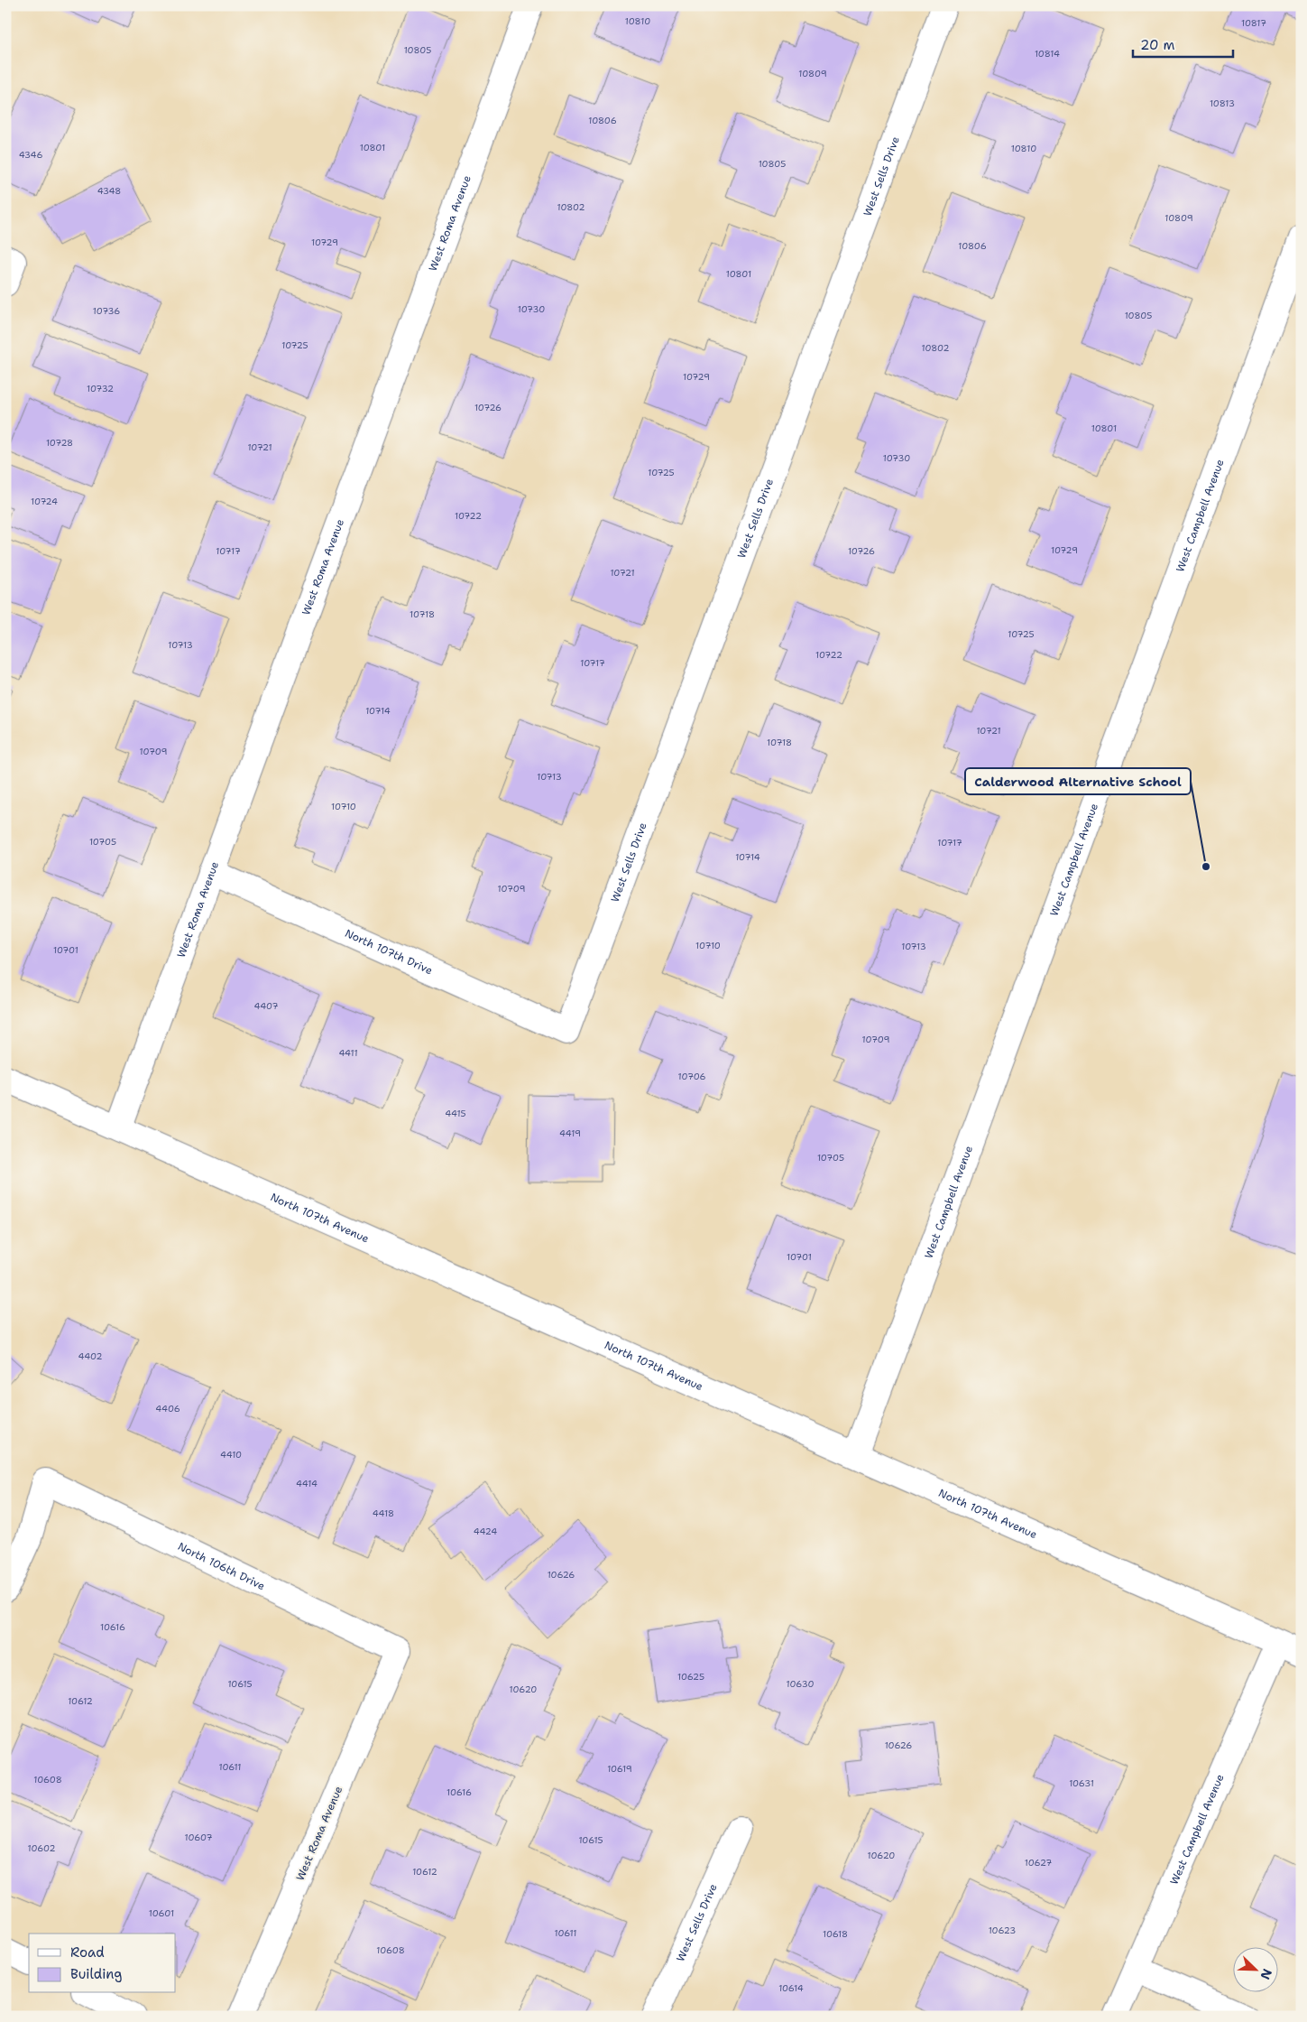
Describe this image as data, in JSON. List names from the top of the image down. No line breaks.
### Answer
{"streets":{"street":["West Sells Drive","West Roma Avenue","West Campbell Avenue","North 107th Drive","North 107th Avenue","North 106th Drive"]},"crossings":[["West Sells Drive","North 107th Drive"],["West Roma Avenue","North 107th Drive"],["West Roma Avenue","North 107th Avenue"],["West Roma Avenue","North 106th Drive"],["West Campbell Avenue","North 107th Avenue"]],"places":["Calderwood Alternative School"],"house_numbers":["10810","10817","10805","10814","10809","10813","10806","10801","10810","4346","10805","4348","10802","10809","10729","10806","10801","10730","10736","10805","10725","10802","10729","10732","10726","10801","10728","10721","10730","10725","10724","10722","10729","10717","10726","10721","10718","10725","10713","10722","10717","10714","10721","10718","10709","10713","10710","10705","10717","10714","10709","10710","10713","10701","4407","10709","4411","10706","4415","4419","10705","10701","4402","4406","4410","4414","4418","4424","10626","10616","10625","10615","10630","10620","10612","10626","10611","10619","10608","10631","10616","10607","10615","10602","10620","10627","10612","10601","10623","10611","10618","10608","10614"],"legend":["Road","Building"],"scale_bar":"20 m","north":"bottom right"}
